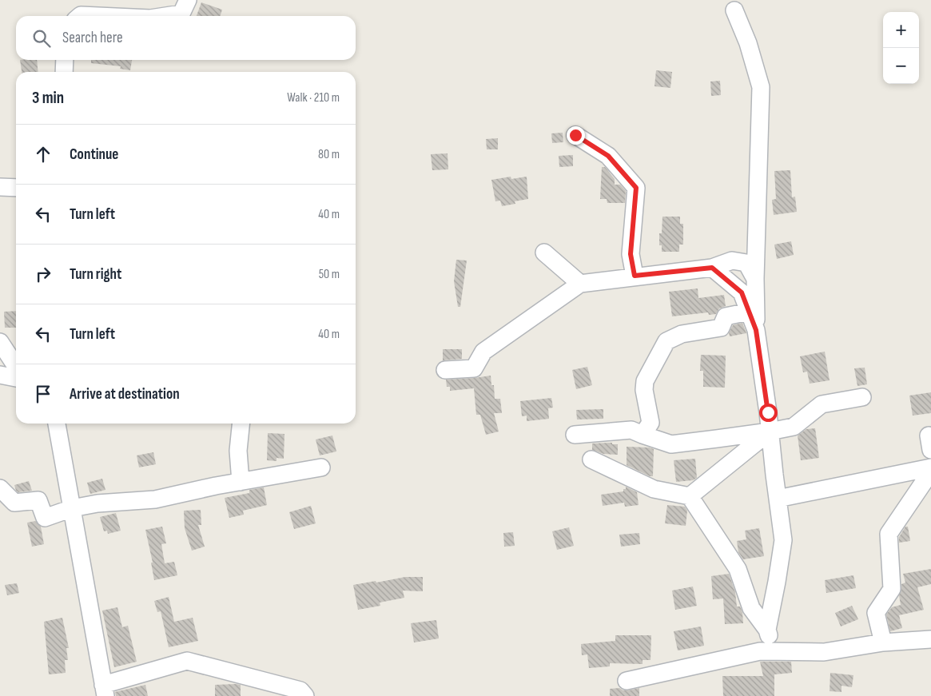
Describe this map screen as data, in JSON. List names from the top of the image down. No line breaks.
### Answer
{"page":{"map_buttons":["+","−"],"search":"Search here","heading":["3 min","Walk · 210 m"],"list":[["Continue","80 m"],["Turn left","40 m"],["Turn right","50 m"],["Turn left","40 m"],"Arrive at destination"]}}
